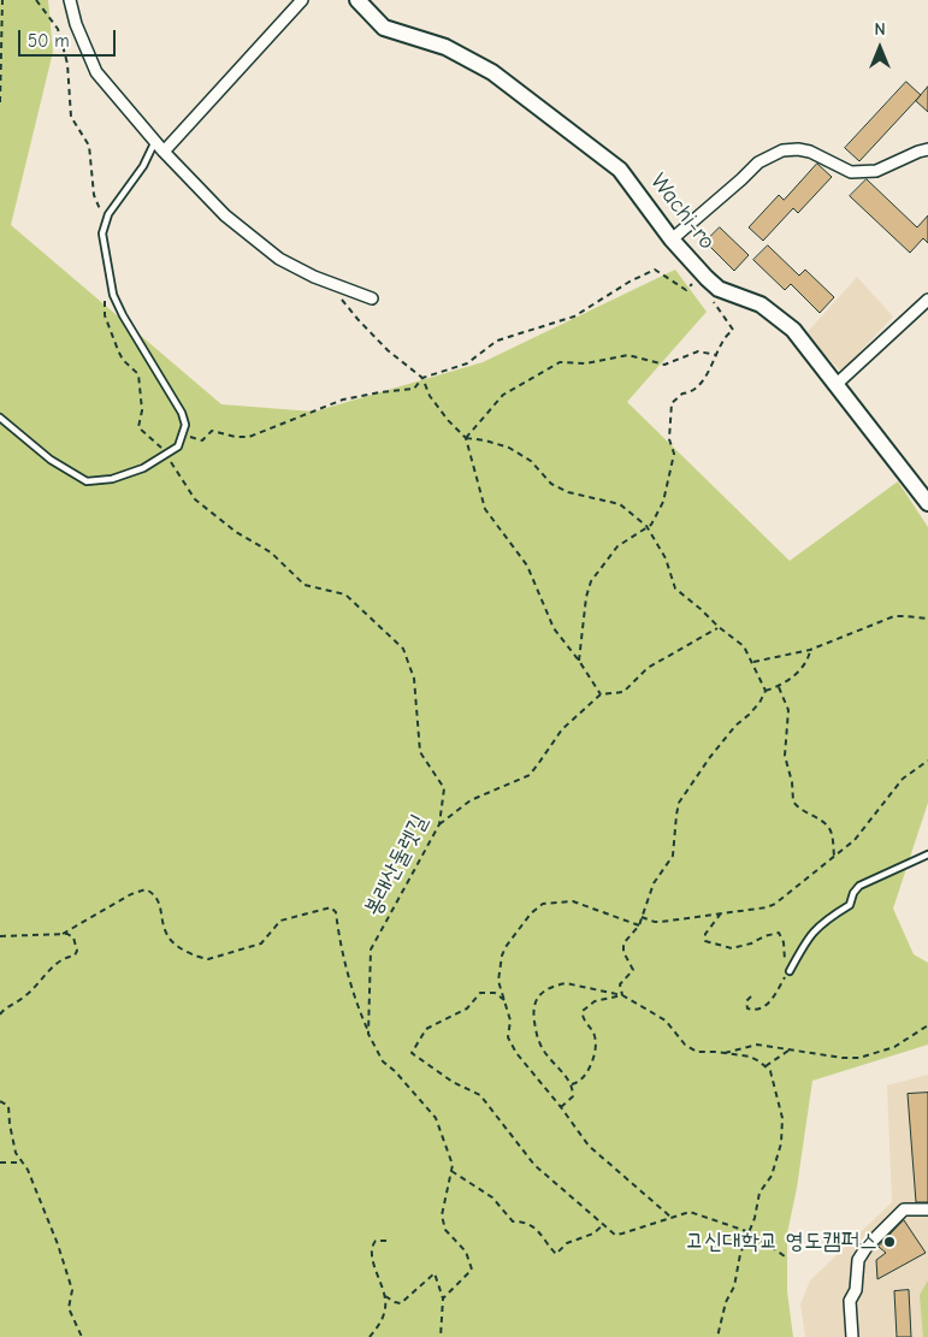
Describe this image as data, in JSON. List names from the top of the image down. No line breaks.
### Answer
{"streets":{"main road":["Wachi-ro"],"path":["봉래산둘렛길"]},"places":["고신대학교 영도캠퍼스"],"scale_bar":"50 m","north":"top"}
